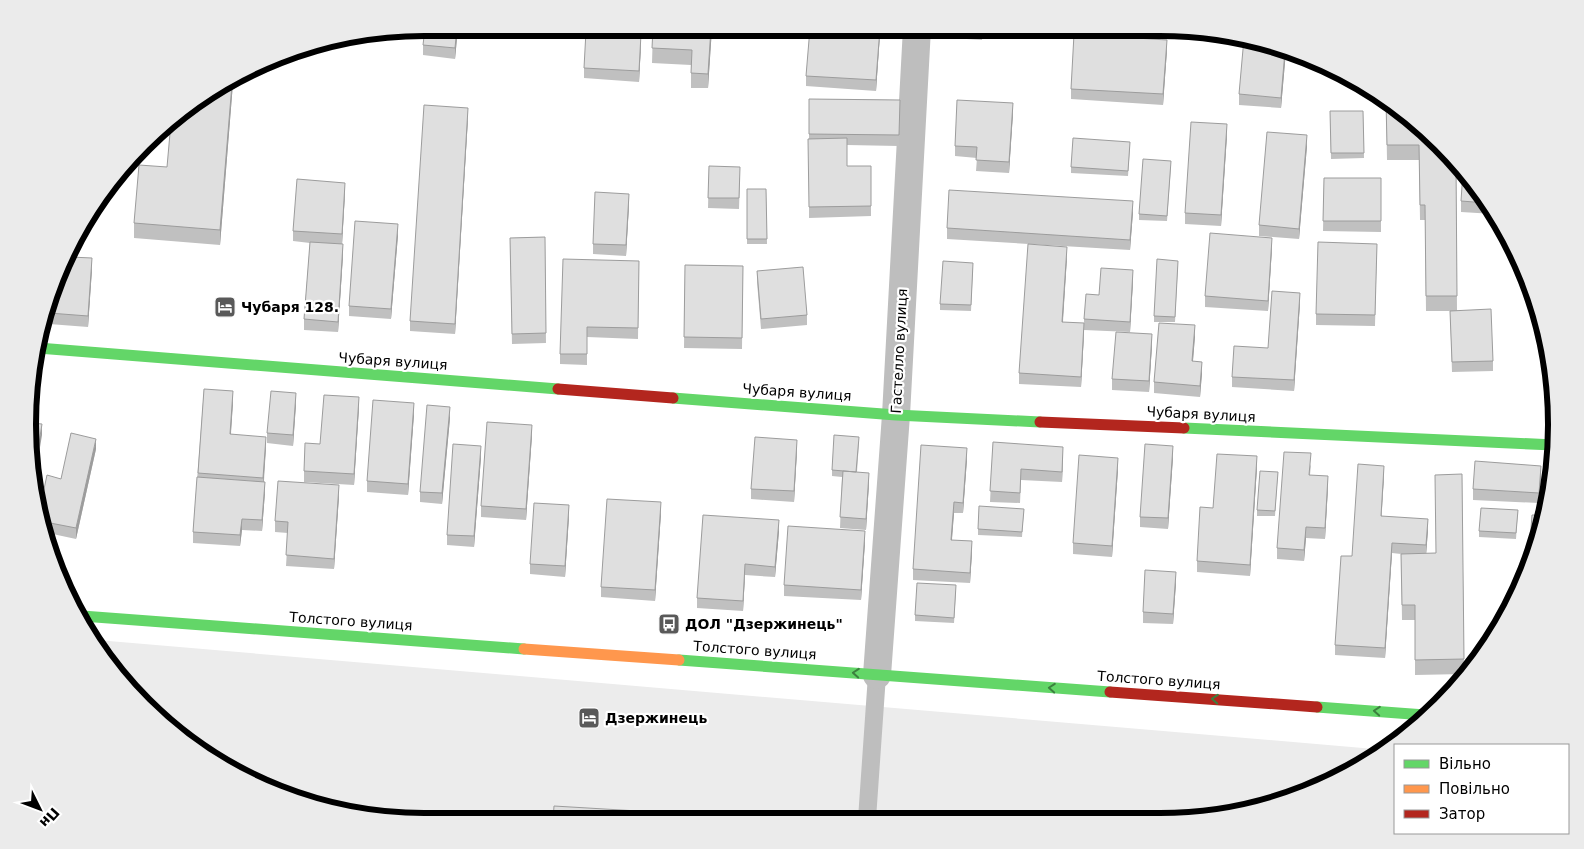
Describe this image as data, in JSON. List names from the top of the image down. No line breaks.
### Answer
{"streets":{"street":["Гастелло вулиця","Чубаря вулиця","Толстого вулиця"]},"crossings":[["Гастелло вулиця","Чубаря вулиця"],["Гастелло вулиця","Толстого вулиця"]],"one_way":["Толстого вулиця"],"places":{"hotel":["Чубаря 128.","Дзержинець"],"bus stop":["ДОЛ \"Дзержинець\""]},"legend":["Вільно","Повільно","Затор"],"north":"bottom right"}
